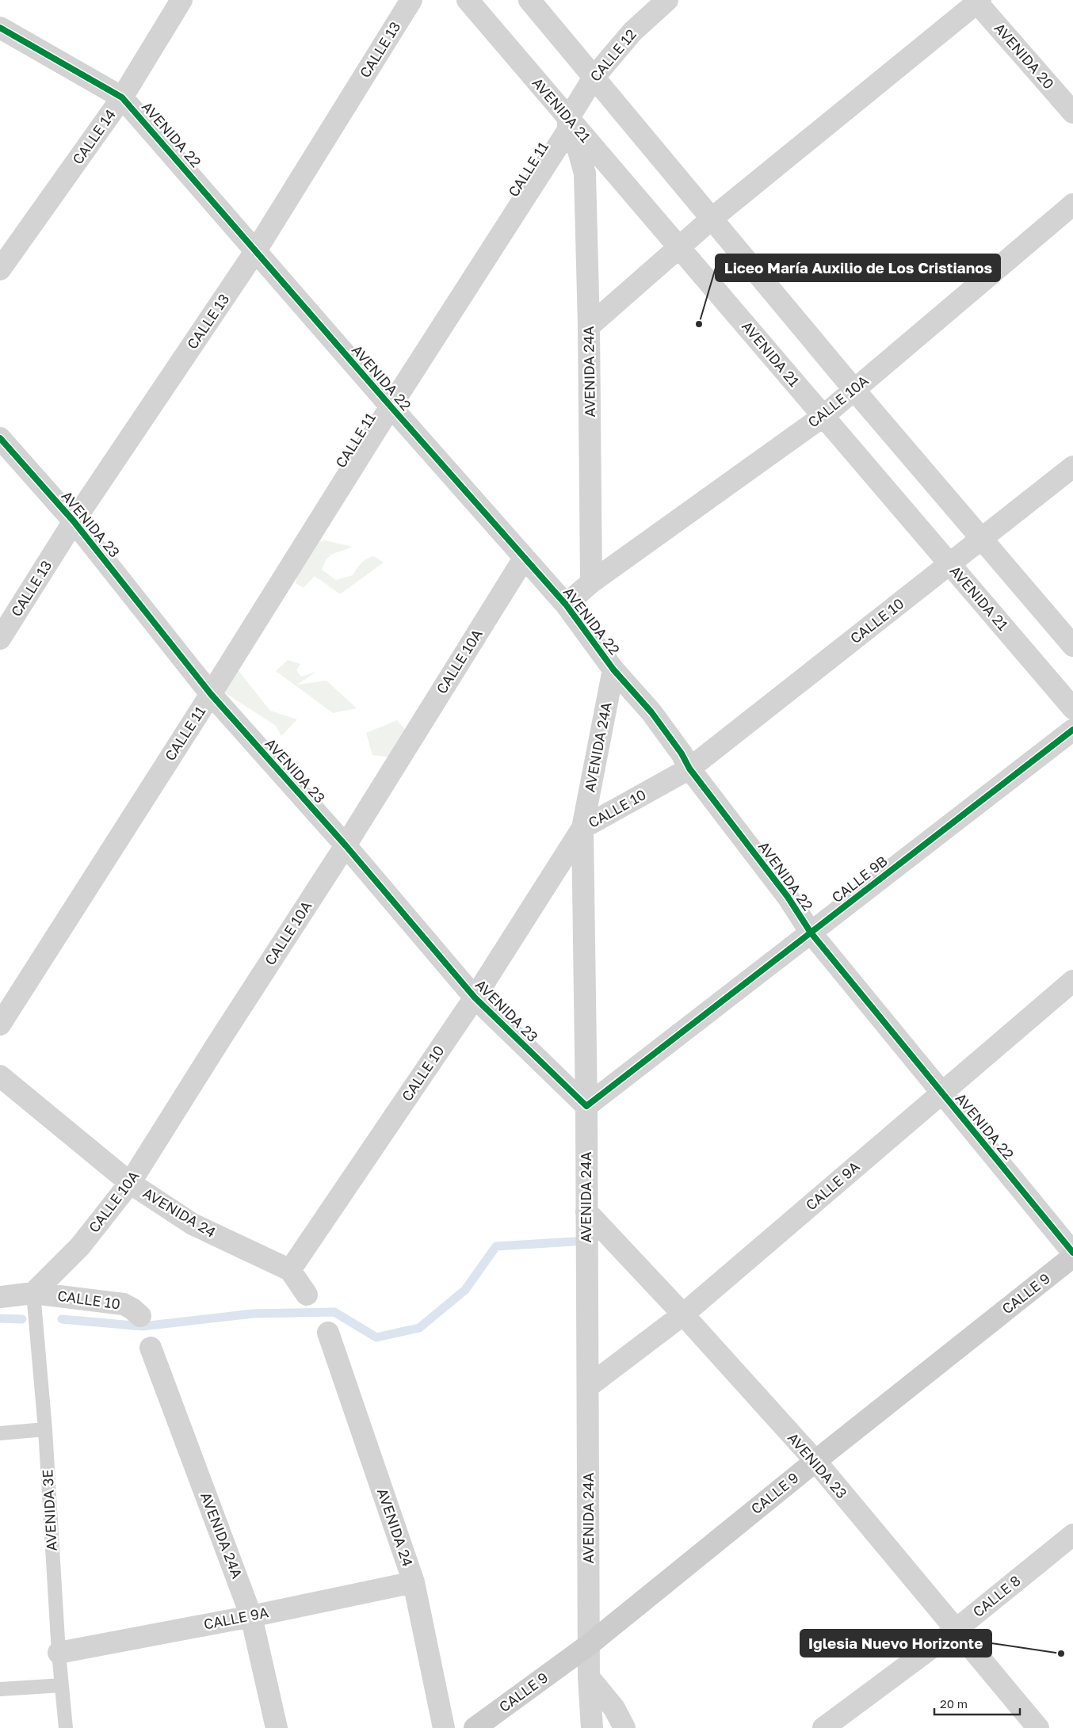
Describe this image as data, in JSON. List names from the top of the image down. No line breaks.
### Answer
{"streets":{"street":["CALLE 13","CALLE 12","AVENIDA 20","AVENIDA 21","AVENIDA 22","CALLE 14","CALLE 11","AVENIDA 24A","CALLE 10A","AVENIDA 23","CALLE 10","CALLE 9B","CALLE 9A","AVENIDA 24","CALLE 9","CALLE 8"],"lane":["AVENIDA 3E"]},"crossings":[["CALLE 13","AVENIDA 22"],["CALLE 13","AVENIDA 23"],["CALLE 12","AVENIDA 21"],["CALLE 12","CALLE 11"],["CALLE 12","AVENIDA 24A"],["AVENIDA 21","CALLE 11"],["AVENIDA 21","AVENIDA 24A"],["AVENIDA 21","CALLE 10A"],["AVENIDA 21","CALLE 10"],["AVENIDA 22","CALLE 14"],["AVENIDA 22","CALLE 11"],["AVENIDA 22","AVENIDA 24A"],["AVENIDA 22","CALLE 10A"],["AVENIDA 22","CALLE 10"],["AVENIDA 22","CALLE 9B"],["AVENIDA 22","CALLE 9A"],["CALLE 11","AVENIDA 24A"],["CALLE 11","AVENIDA 23"],["AVENIDA 24A","CALLE 10A"],["AVENIDA 24A","AVENIDA 23"],["AVENIDA 24A","CALLE 10"],["AVENIDA 24A","CALLE 9B"],["AVENIDA 24A","CALLE 9A"],["AVENIDA 24A","CALLE 9"],["CALLE 10A","AVENIDA 23"],["CALLE 10A","CALLE 10"],["CALLE 10A","AVENIDA 24"],["CALLE 10A","AVENIDA 3E"],["AVENIDA 23","CALLE 10"],["AVENIDA 23","CALLE 9B"],["AVENIDA 23","CALLE 9A"],["AVENIDA 23","CALLE 9"],["AVENIDA 23","CALLE 8"],["CALLE 10","AVENIDA 24"],["CALLE 10","AVENIDA 3E"],["CALLE 9A","AVENIDA 24"],["CALLE 9A","AVENIDA 3E"]],"places":["Liceo María Auxilio de Los Cristianos","Iglesia Nuevo Horizonte"],"scale_bar":"20 m"}
